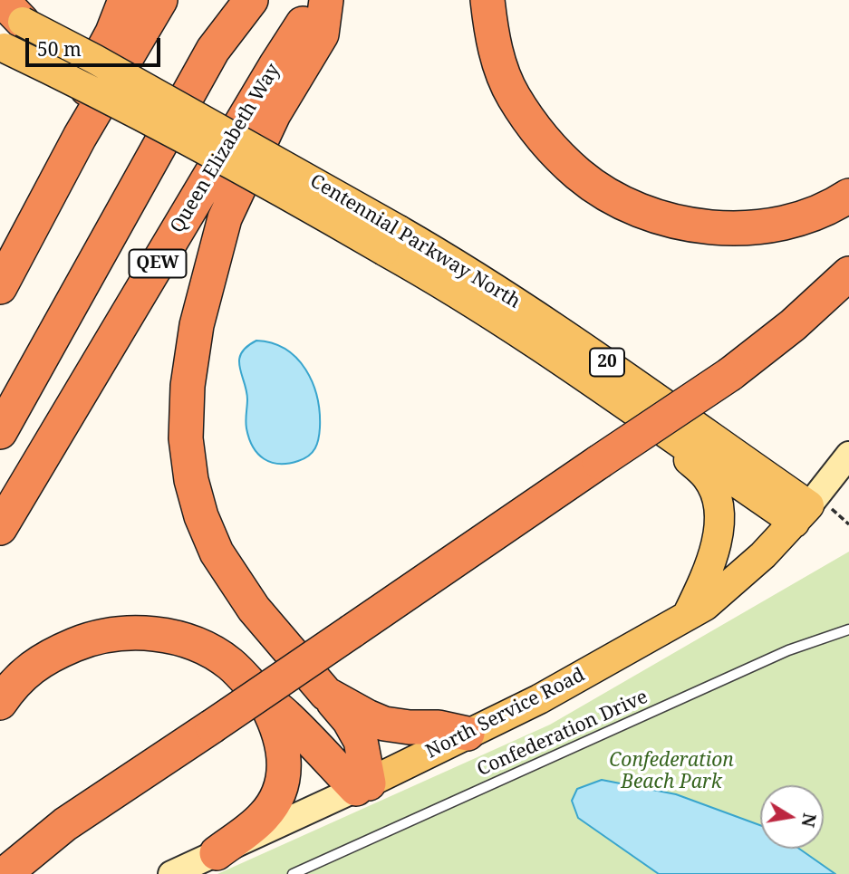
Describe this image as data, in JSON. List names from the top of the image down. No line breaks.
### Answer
{"streets":{"highway":["Queen Elizabeth Way","QEW"],"main road":["Centennial Parkway North","20","North Service Road"],"lane":["Confederation Drive"]},"crossings":[["Centennial Parkway North","North Service Road"]],"parks":["Confederation Beach Park"],"scale_bar":"50 m","north":"right"}
